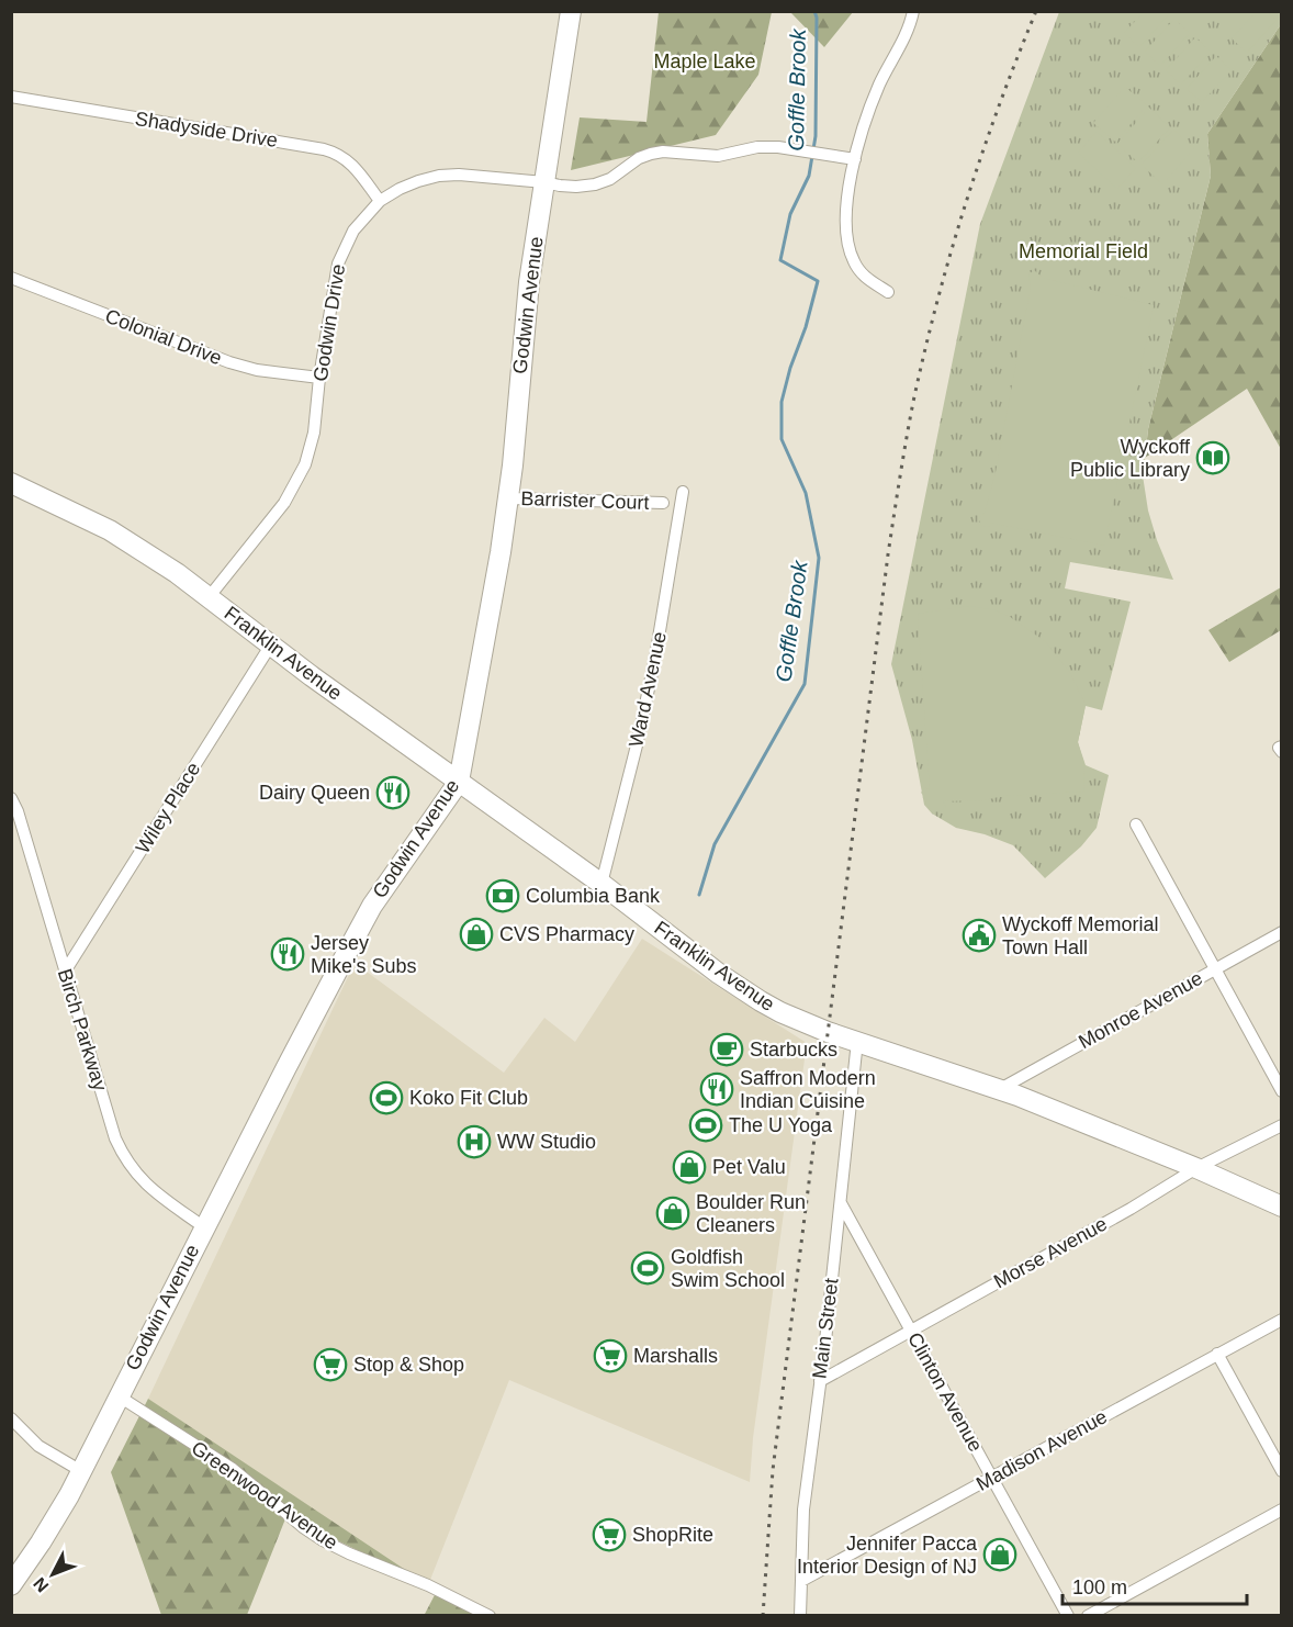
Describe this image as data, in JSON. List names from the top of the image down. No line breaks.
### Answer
{"streets":{"main road":["Godwin Avenue","Franklin Avenue"],"street":["Shadyside Drive","Godwin Drive","Colonial Drive","Barrister Court","Ward Avenue","Wiley Place","Monroe Avenue","Birch Parkway","Morse Avenue","Main Street","Clinton Avenue","Madison Avenue","Greenwood Avenue"]},"crossings":[["Shadyside Drive","Godwin Drive"],["Godwin Avenue","Godwin Drive"],["Godwin Avenue","Barrister Court"],["Godwin Avenue","Franklin Avenue"],["Godwin Avenue","Birch Parkway"],["Godwin Avenue","Greenwood Avenue"],["Godwin Drive","Colonial Drive"],["Godwin Drive","Franklin Avenue"],["Franklin Avenue","Ward Avenue"],["Franklin Avenue","Wiley Place"],["Franklin Avenue","Monroe Avenue"],["Franklin Avenue","Morse Avenue"],["Franklin Avenue","Main Street"],["Wiley Place","Birch Parkway"],["Morse Avenue","Main Street"],["Morse Avenue","Clinton Avenue"],["Main Street","Clinton Avenue"],["Main Street","Madison Avenue"],["Clinton Avenue","Madison Avenue"]],"water":["Goffle Brook"],"parks":["Maple Lake","Memorial Field"],"places":{"library":["Wyckoff Public Library"],"restaurant":["Dairy Queen","Jersey Mike's Subs","Saffron Modern Indian Cuisine"],"bank":["Columbia Bank"],"shop":["CVS Pharmacy","Pet Valu","Boulder Run Cleaners","Jennifer Pacca Interior Design of NJ"],"public building":["Wyckoff Memorial Town Hall"],"cafe":["Starbucks"],"sports":["Koko Fit Club","The U Yoga","Goldfish Swim School"],"hospital":["WW Studio"],"supermarket":["Marshalls","Stop & Shop","ShopRite"]},"scale_bar":"100 m","north":"bottom left"}
